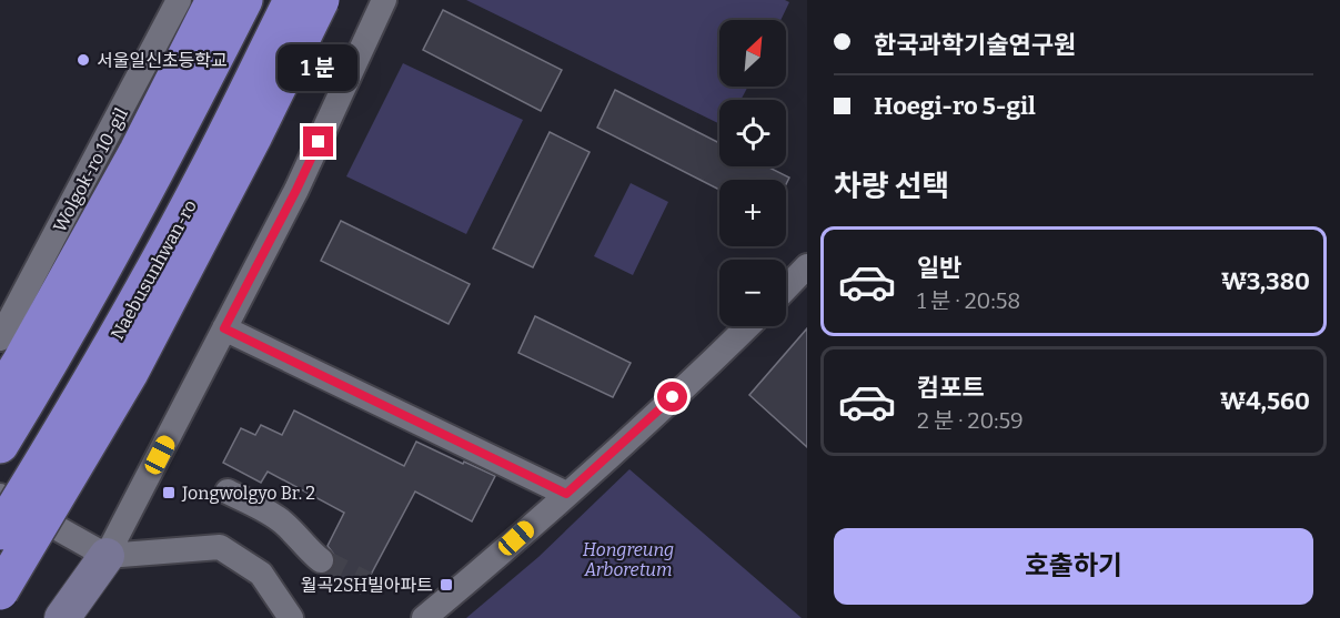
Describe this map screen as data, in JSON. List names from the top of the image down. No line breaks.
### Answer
{"streets":{"highway":["Naebusunhwan-ro"],"street":["Wolgok-ro 10-gil"]},"parks":["Hongreung Arboretum"],"places":{"other":["서울일신초등학교"],"transit":["Jongwolgyo Br. 2","월곡2SH빌아파트"]},"north":"top right","page":{"banner":["한국과학기술연구원","Hoegi-ro 5-gil"],"map_buttons":["+","−"],"bubble":"1 분","heading":"차량 선택","list":[{"name":"일반","note":"1 분 · 20:58","value":"₩3,380"},{"name":"컴포트","note":"2 분 · 20:59","value":"₩4,560"}],"buttons":"호출하기"}}
